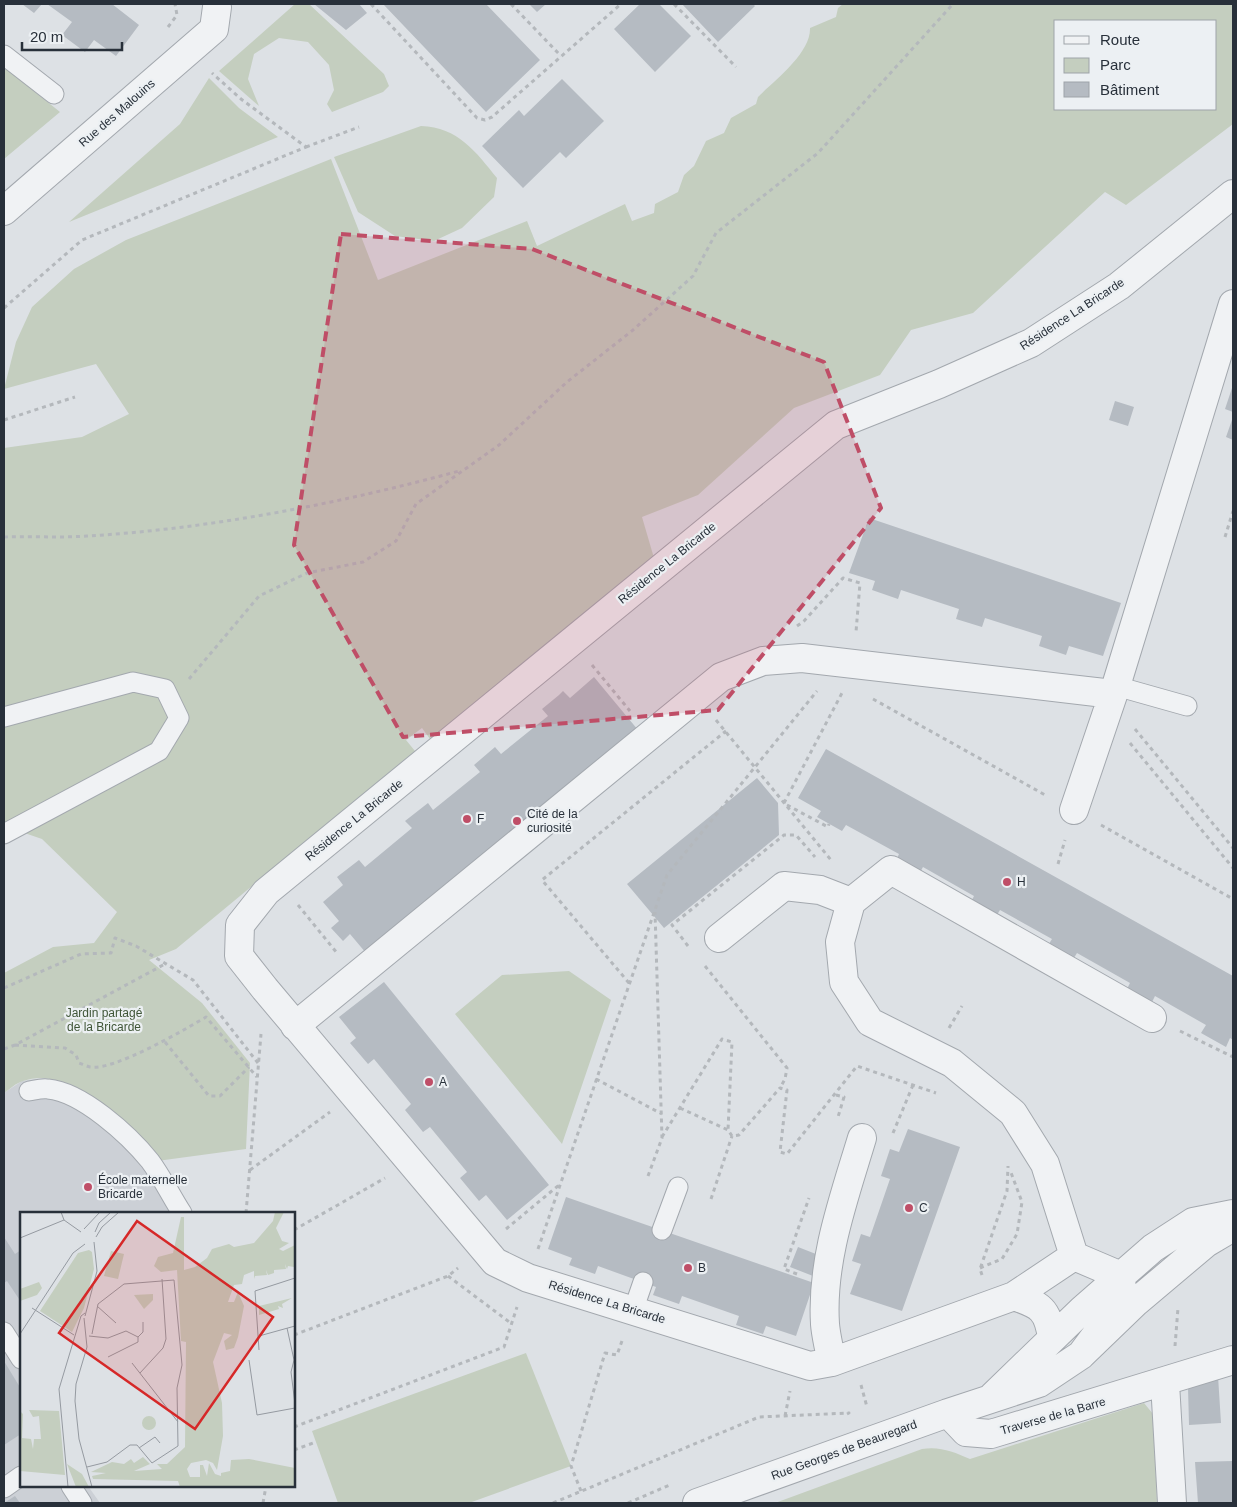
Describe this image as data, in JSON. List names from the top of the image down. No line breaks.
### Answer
{"streets":{"street":["Rue des Malouins","Résidence La Bricarde","Traverse de la Barre","Rue Georges de Beauregard"]},"crossings":[["Traverse de la Barre","Rue Georges de Beauregard"]],"parks":["Jardin partagé de la Bricarde"],"places":["F","Cité de la curiosité","H","A","École maternelle Bricarde","C","B"],"legend":["Route","Parc","Bâtiment"],"scale_bar":"20 m"}
